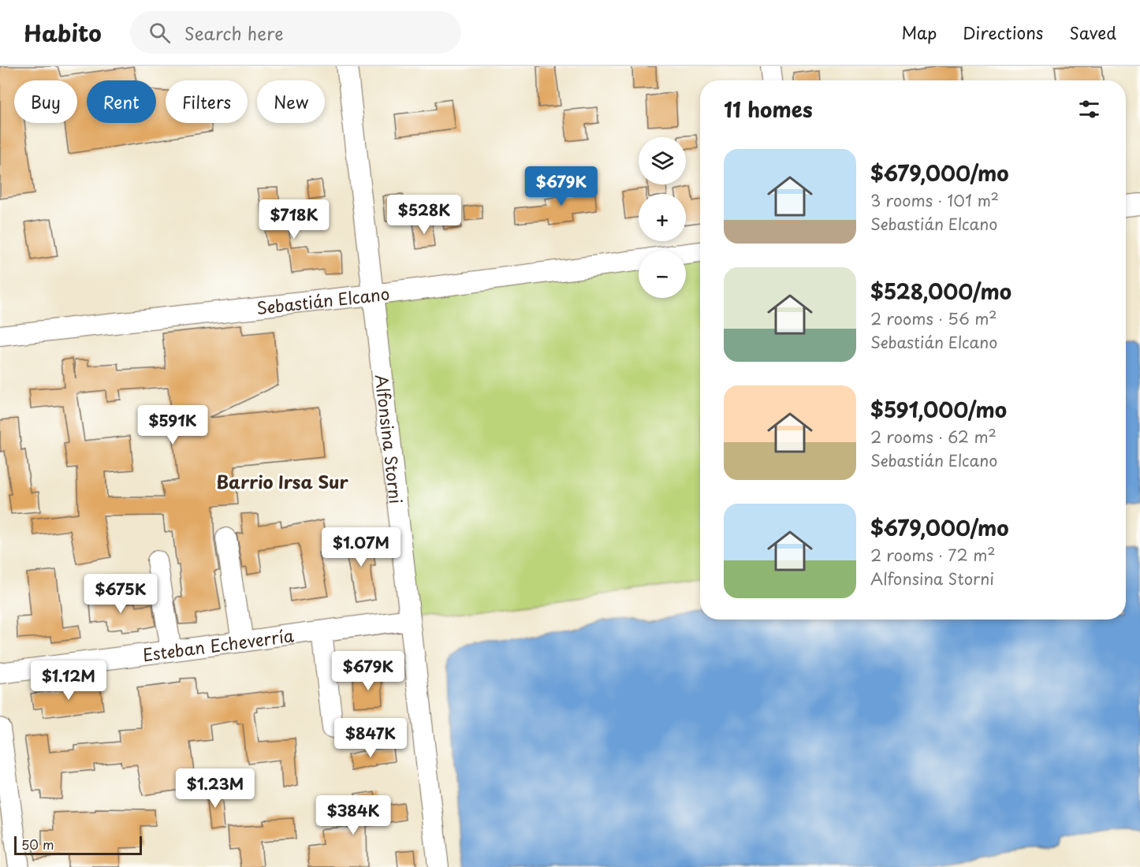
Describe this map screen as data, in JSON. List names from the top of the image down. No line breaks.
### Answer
{"streets":{"street":["Sebastián Elcano","Alfonsina Storni","Esteban Echeverría"]},"crossings":[["Sebastián Elcano","Alfonsina Storni"],["Alfonsina Storni","Esteban Echeverría"]],"districts":["Barrio Irsa Sur"],"scale_bar":"50 m","page":{"header":"Habito","search":"Search here","nav":["Map","Directions","Saved"],"chip":["Buy","Rent","Filters","New"],"heading":"11 homes","map_buttons":["+","−"],"list":[{"name":"$679,000/mo","note":"3 rooms · 101 m² · Sebastián Elcano"},{"name":"$528,000/mo","note":"2 rooms · 56 m² · Sebastián Elcano"},{"name":"$591,000/mo","note":"2 rooms · 62 m² · Sebastián Elcano"},{"name":"$679,000/mo","note":"2 rooms · 72 m² · Alfonsina Storni"}],"price":["$679K","$528K","$718K","$591K","$1.07M","$675K","$679K","$1.12M","$847K","$1.23M","$384K"],"scale":"50 m"}}
